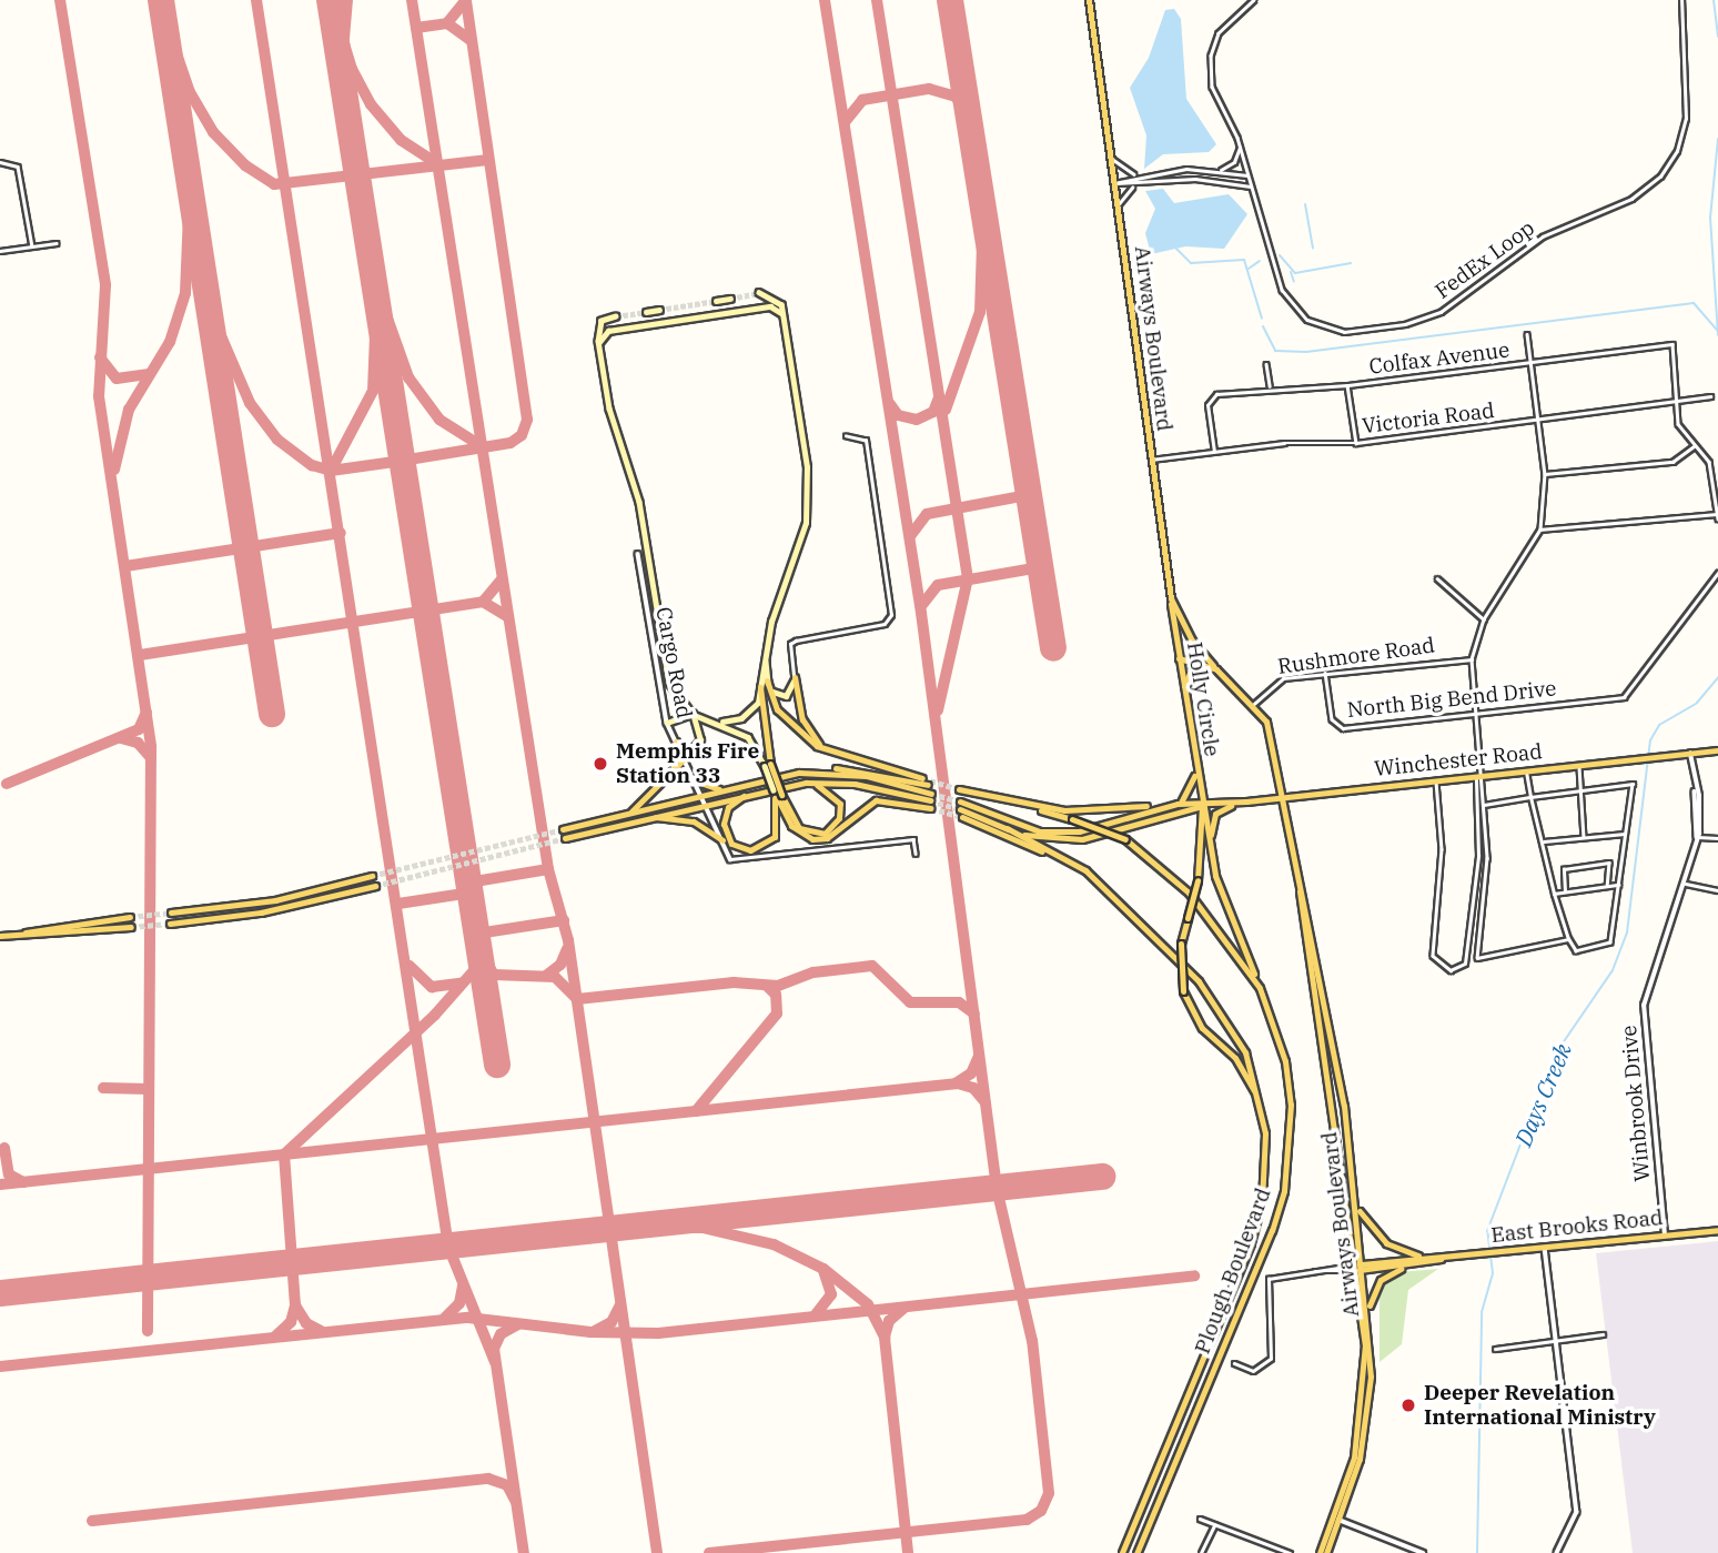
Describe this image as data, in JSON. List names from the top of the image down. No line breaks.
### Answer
{"streets":{"main road":["Airways Boulevard","Holly Circle","Winchester Road","East Brooks Road","Plough Boulevard"],"street":["FedEx Loop","Colfax Avenue","Victoria Road","Rushmore Road","Cargo Road","North Big Bend Drive","Winbrook Drive"]},"crossings":[["Airways Boulevard","Victoria Road"],["Airways Boulevard","Rushmore Road"],["Airways Boulevard","Holly Circle"],["Airways Boulevard","Winchester Road"],["Airways Boulevard","East Brooks Road"],["Colfax Avenue","Victoria Road"],["Rushmore Road","North Big Bend Drive"],["Holly Circle","Winchester Road"],["Winchester Road","Winbrook Drive"],["Winchester Road","Plough Boulevard"],["Winbrook Drive","East Brooks Road"]],"water":["Days Creek"],"places":["Memphis Fire Station 33","Deeper Revelation International Ministry"]}
